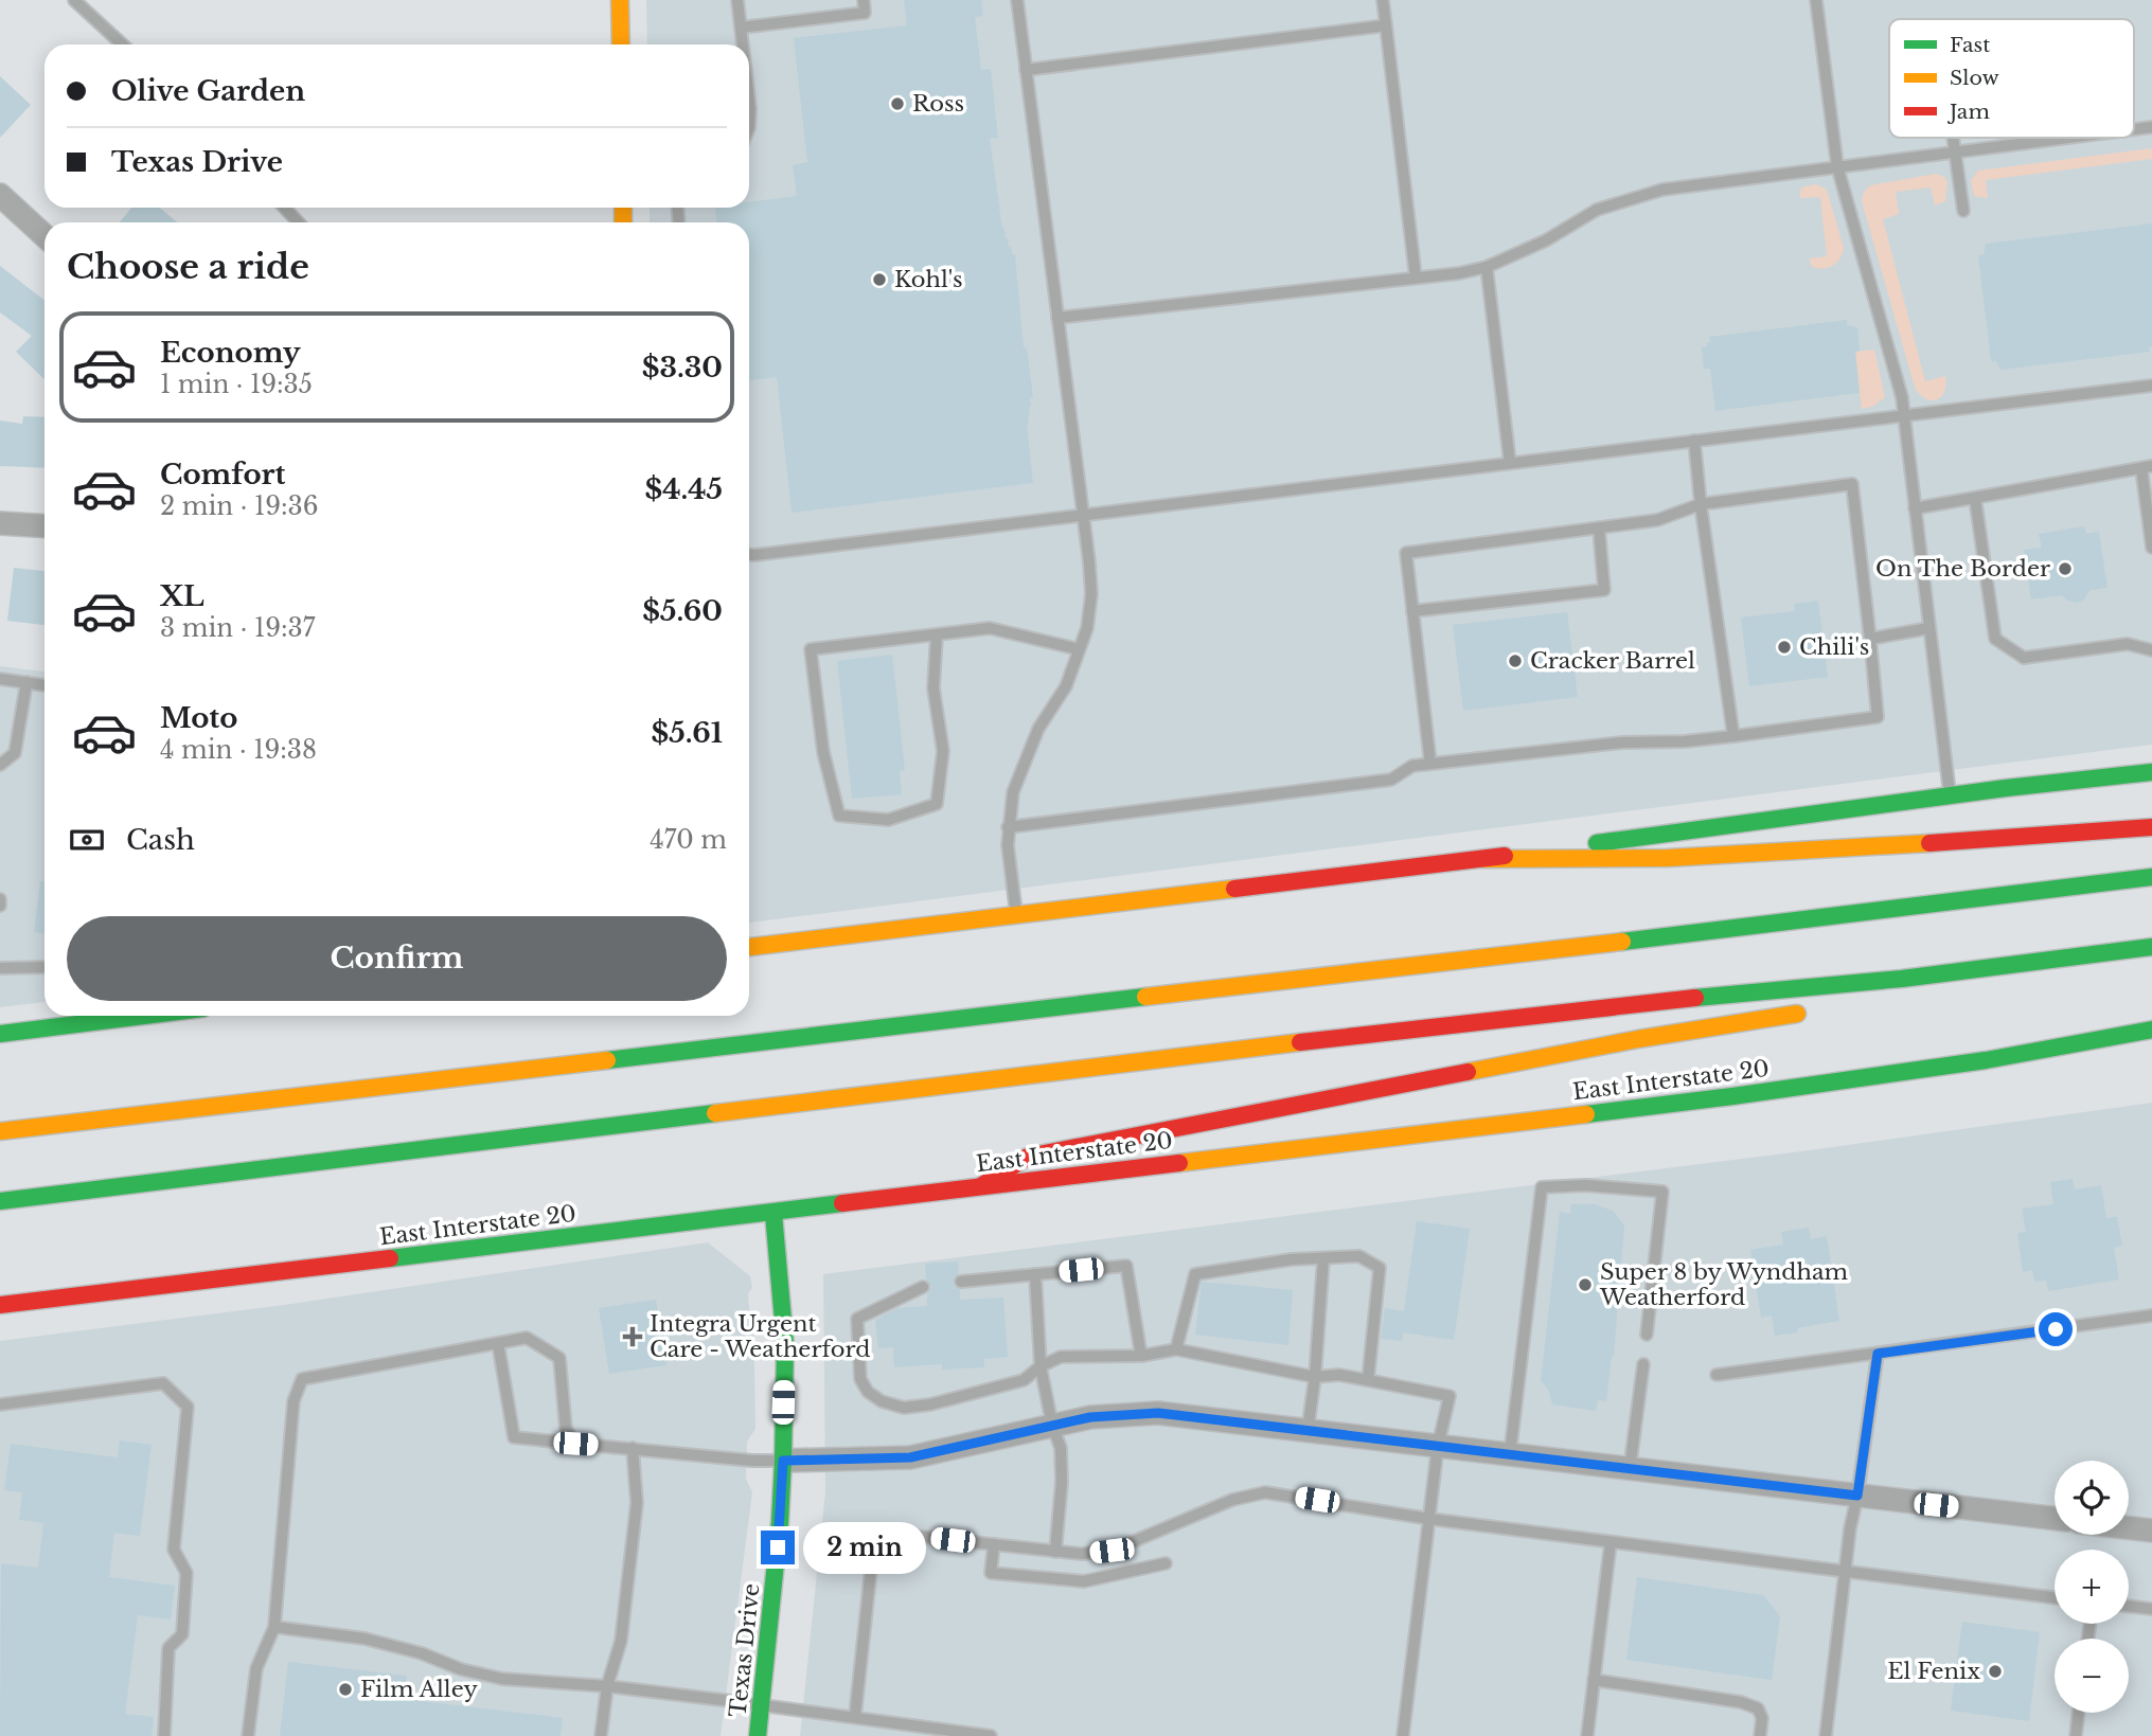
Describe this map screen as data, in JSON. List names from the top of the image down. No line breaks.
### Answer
{"streets":{"main road":["East Interstate 20","Texas Drive"]},"crossings":[["East Interstate 20","Texas Drive"]],"places":{"other":["Ross","Kohl's","On The Border","Chili's","Cracker Barrel","Super 8 by Wyndham Weatherford","El Fenix","Film Alley"],"health":["Integra Urgent Care - Weatherford"]},"legend":["Fast","Slow","Jam"],"page":{"banner":["Olive Garden","Texas Drive"],"heading":"Choose a ride","list":[{"name":"Economy","note":"1 min · 19:35","value":"$3.30"},{"name":"Comfort","note":"2 min · 19:36","value":"$4.45"},{"name":"XL","note":"3 min · 19:37","value":"$5.60"},{"name":"Moto","note":"4 min · 19:38","value":"$5.61"}],"pay":["Cash","470 m"],"buttons":"Confirm","map_buttons":["+","−"],"bubble":"2 min"}}
